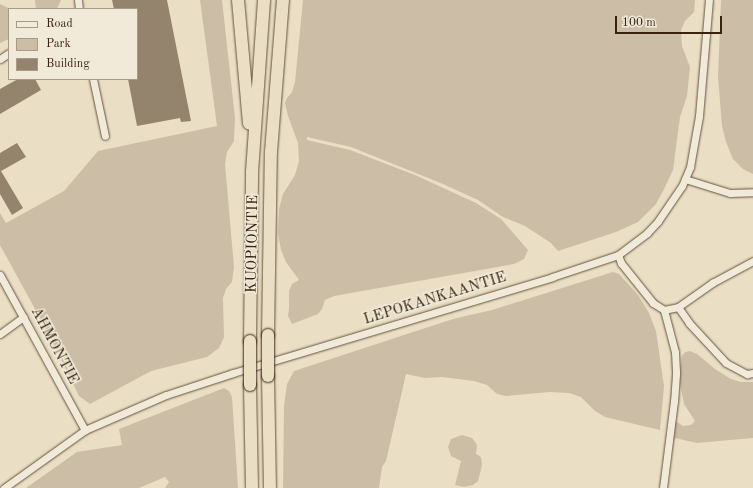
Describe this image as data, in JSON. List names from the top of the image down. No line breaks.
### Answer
{"streets":{"highway":["KUOPIONTIE"],"street":["LEPOKANKAANTIE","AHMONTIE"]},"crossings":[["LEPOKANKAANTIE","AHMONTIE"]],"legend":["Road","Park","Building"],"scale_bar":"100 m"}
